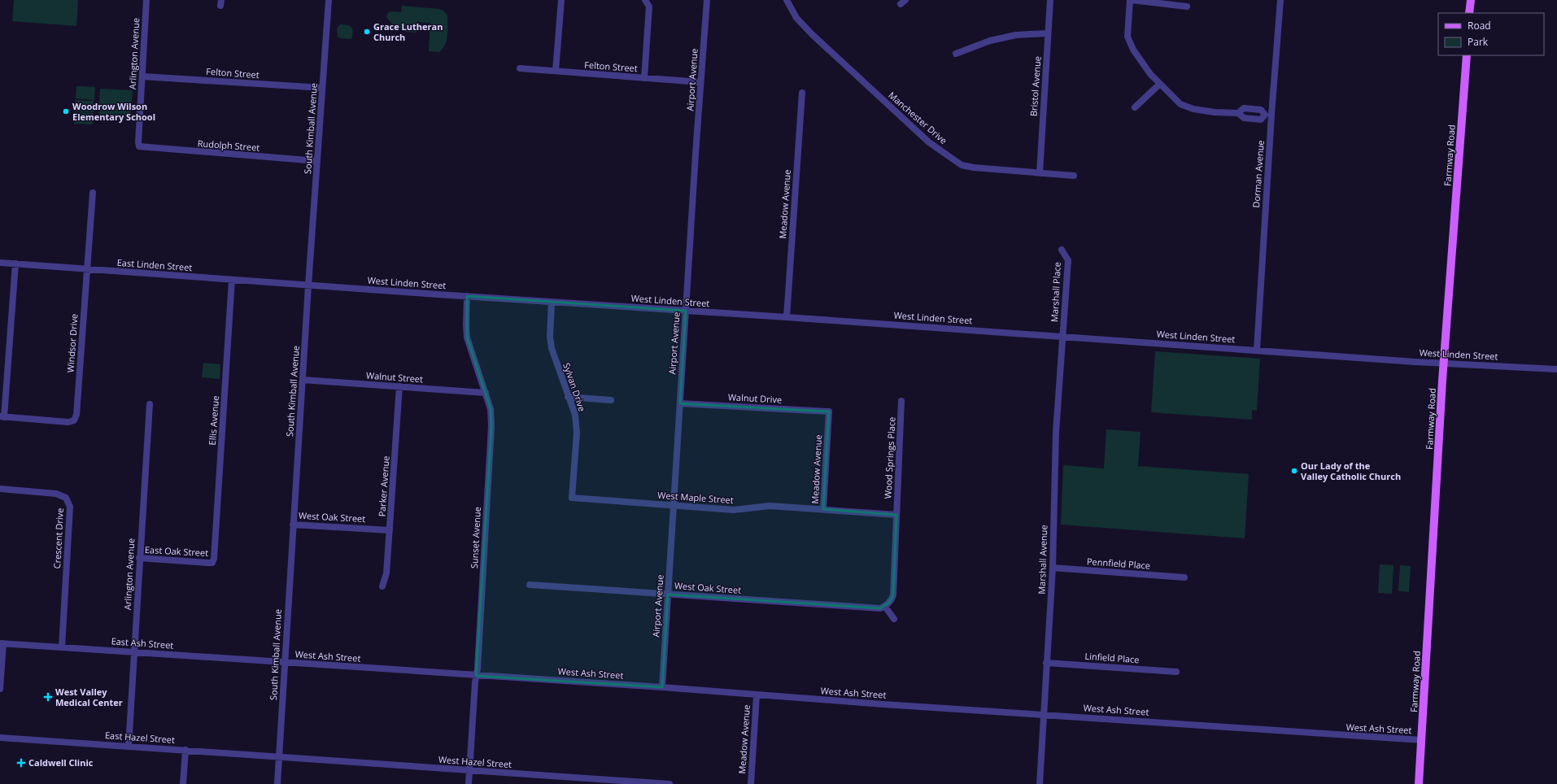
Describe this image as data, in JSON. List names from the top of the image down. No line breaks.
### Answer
{"streets":{"main road":["Farmway Road"],"street":["Arlington Avenue","Felton Street","Airport Avenue","Bristol Avenue","Manchester Drive","South Kimball Avenue","Rudolph Street","Dorman Avenue","Meadow Avenue","East Linden Street","West Linden Street","Marshall Place","Windsor Drive","Walnut Street","Sylvan Drive","Walnut Drive","Ellis Avenue","Wood Springs Place","Parker Avenue","West Maple Street","West Oak Street","Sunset Avenue","Crescent Drive","East Oak Street","Marshall Avenue","Pennfield Place","East Ash Street","West Ash Street","Linfield Place","East Hazel Street","West Hazel Street"]},"crossings":[["Arlington Avenue","Felton Street"],["Arlington Avenue","Rudolph Street"],["Arlington Avenue","East Oak Street"],["Arlington Avenue","East Ash Street"],["Arlington Avenue","East Hazel Street"],["Felton Street","Airport Avenue"],["Felton Street","South Kimball Avenue"],["Airport Avenue","West Linden Street"],["Airport Avenue","Walnut Drive"],["Airport Avenue","West Maple Street"],["Airport Avenue","West Oak Street"],["Airport Avenue","West Ash Street"],["Bristol Avenue","Manchester Drive"],["South Kimball Avenue","Rudolph Street"],["South Kimball Avenue","East Linden Street"],["South Kimball Avenue","West Linden Street"],["South Kimball Avenue","Walnut Street"],["South Kimball Avenue","West Oak Street"],["South Kimball Avenue","East Ash Street"],["South Kimball Avenue","West Ash Street"],["South Kimball Avenue","East Hazel Street"],["South Kimball Avenue","West Hazel Street"],["Farmway Road","West Linden Street"],["Farmway Road","West Ash Street"],["Dorman Avenue","West Linden Street"],["Meadow Avenue","West Linden Street"],["Meadow Avenue","Walnut Drive"],["Meadow Avenue","West Maple Street"],["Meadow Avenue","West Ash Street"],["East Linden Street","West Linden Street"],["East Linden Street","Windsor Drive"],["East Linden Street","Ellis Avenue"],["West Linden Street","Marshall Place"],["West Linden Street","Sylvan Drive"],["West Linden Street","Sunset Avenue"],["West Linden Street","Marshall Avenue"],["Marshall Place","Marshall Avenue"],["Walnut Street","Parker Avenue"],["Walnut Street","Sunset Avenue"],["Sylvan Drive","West Maple Street"],["Ellis Avenue","East Oak Street"],["Wood Springs Place","West Maple Street"],["Wood Springs Place","West Oak Street"],["Parker Avenue","West Oak Street"],["Sunset Avenue","West Ash Street"],["Sunset Avenue","West Hazel Street"],["Crescent Drive","East Ash Street"],["Marshall Avenue","Pennfield Place"],["Marshall Avenue","West Ash Street"],["Marshall Avenue","Linfield Place"],["East Ash Street","West Ash Street"],["East Hazel Street","West Hazel Street"]],"places":{"other":["Grace Lutheran Church","Woodrow Wilson Elementary School","Our Lady of the Valley Catholic Church"],"health":["West Valley Medical Center","Caldwell Clinic"]},"legend":["Road","Park"]}
